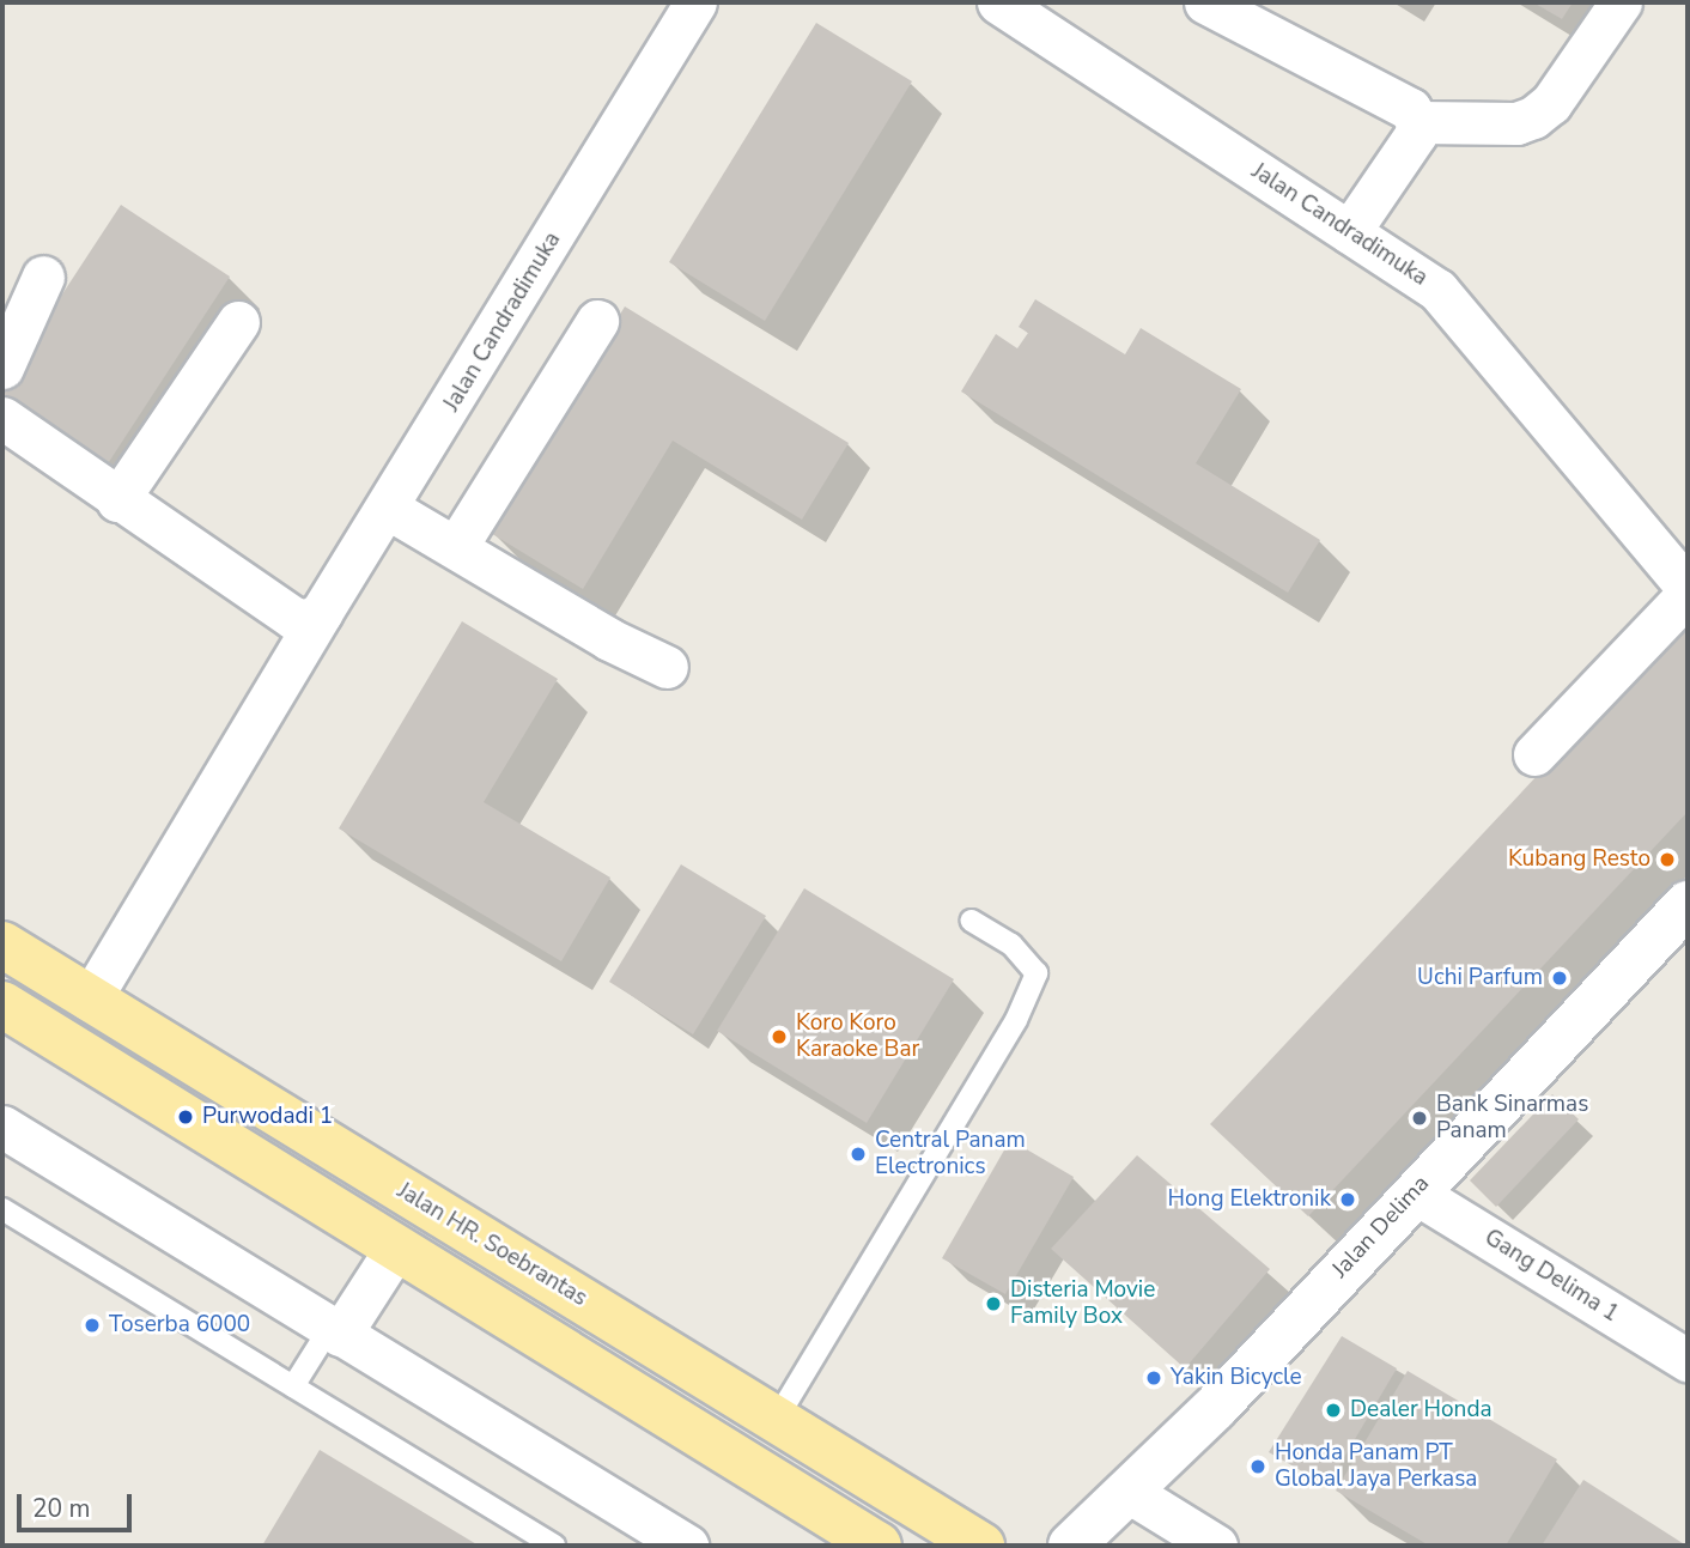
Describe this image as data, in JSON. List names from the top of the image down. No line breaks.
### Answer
{"streets":{"main road":["Jalan Delima","Jalan HR. Soebrantas"],"street":["Jalan Candradimuka","Gang Delima 1"]},"crossings":[["Jalan Candradimuka","Jalan HR. Soebrantas"],["Jalan Delima","Gang Delima 1"]],"places":["Kubang Resto","Uchi Parfum","Koro Koro Karaoke Bar","Purwodadi 1","Bank Sinarmas Panam","Central Panam Electronics","Hong Elektronik","Disteria Movie Family Box","Toserba 6000","Yakin Bicycle","Dealer Honda","Honda Panam PT Global Jaya Perkasa"],"scale_bar":"20 m"}
